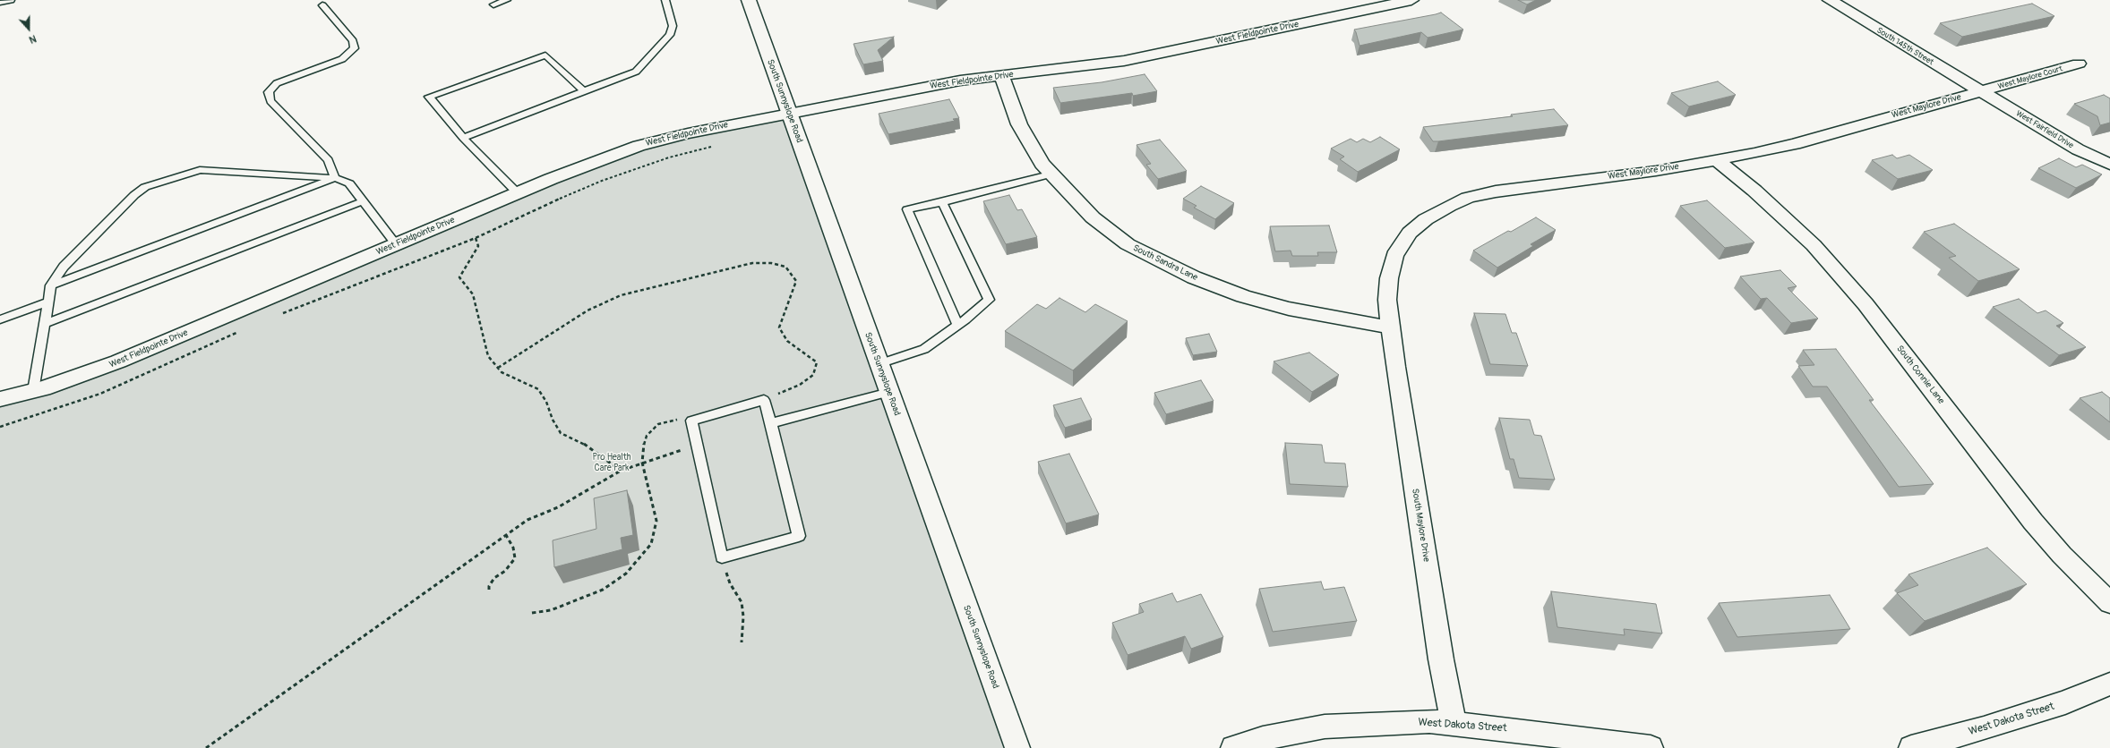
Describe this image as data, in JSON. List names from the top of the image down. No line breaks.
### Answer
{"streets":{"street":["West Fieldpointe Drive","South 145th Street","West Maylore Court","South Sunnyslope Road","West Maylore Drive","West Fairfield Drive","South Sandra Lane","South Connie Lane","South Maylore Drive","West Dakota Street"]},"crossings":[["West Fieldpointe Drive","South Sunnyslope Road"],["West Fieldpointe Drive","South Sandra Lane"],["South 145th Street","West Maylore Court"],["South 145th Street","West Maylore Drive"],["South 145th Street","West Fairfield Drive"],["West Maylore Court","West Maylore Drive"],["West Maylore Court","West Fairfield Drive"],["West Maylore Drive","West Fairfield Drive"],["West Maylore Drive","South Sandra Lane"],["West Maylore Drive","South Connie Lane"],["West Maylore Drive","South Maylore Drive"],["South Sandra Lane","South Maylore Drive"],["South Maylore Drive","West Dakota Street"]],"parks":["Pro Health Care Park"],"north":"bottom"}
